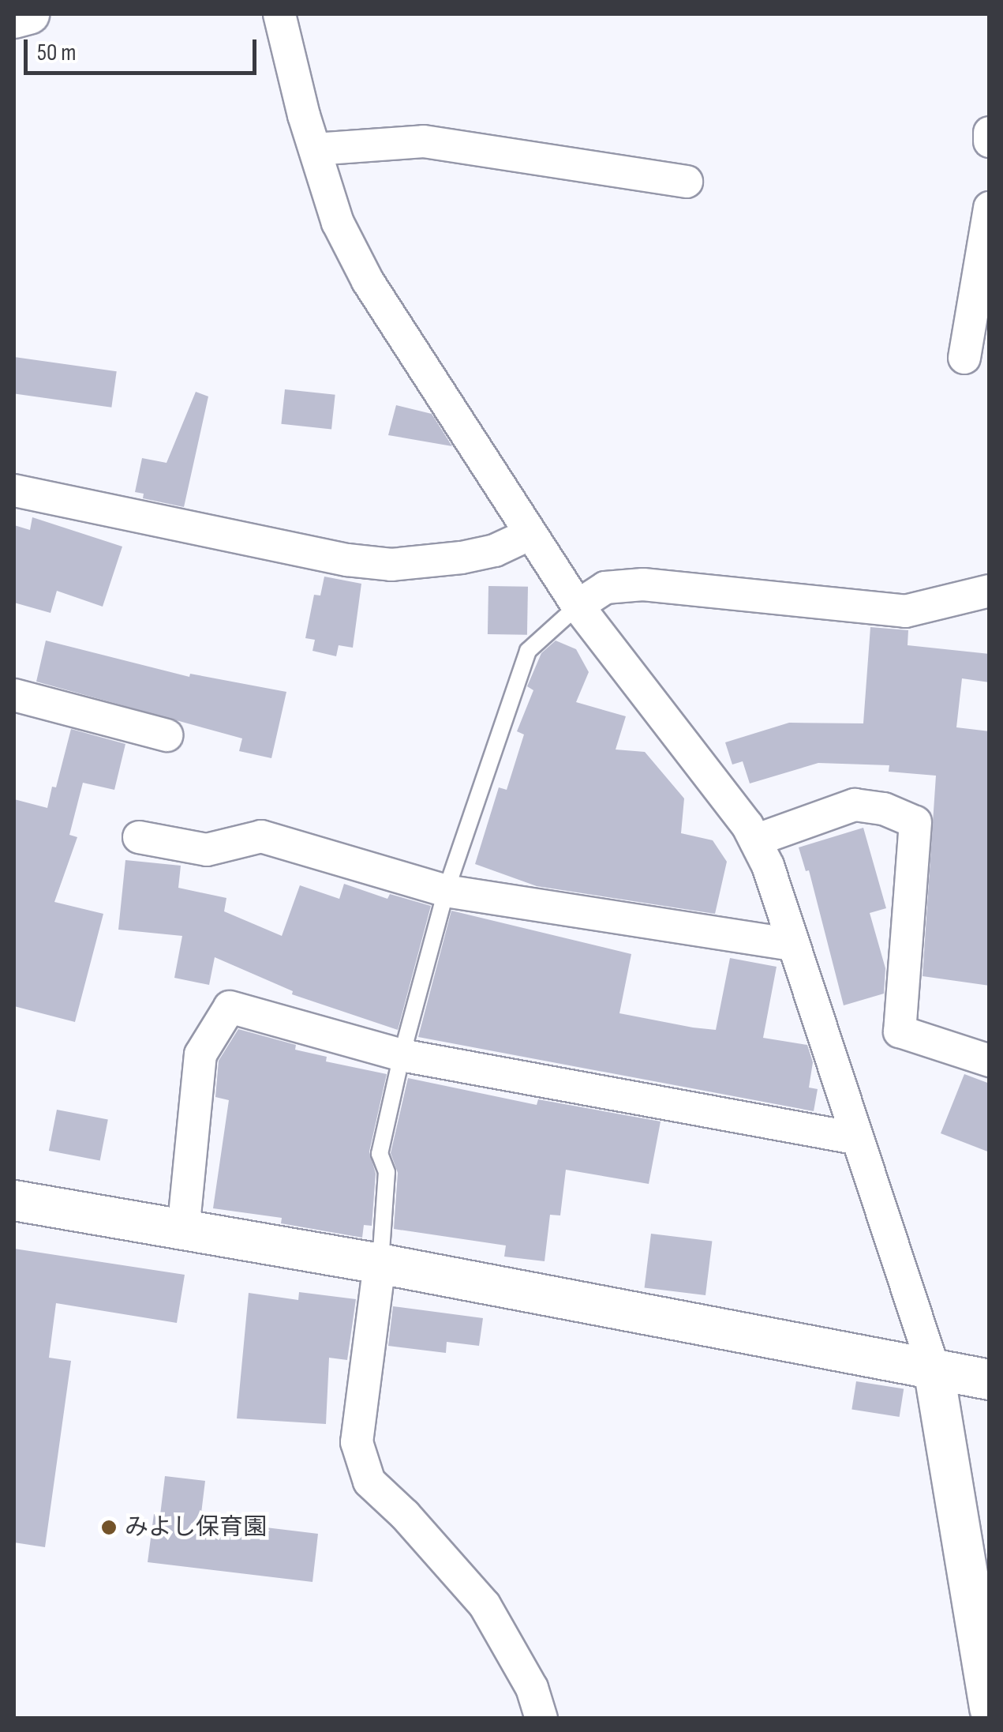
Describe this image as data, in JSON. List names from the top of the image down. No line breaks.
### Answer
{"places":["みよし保育園"],"scale_bar":"50 m"}
